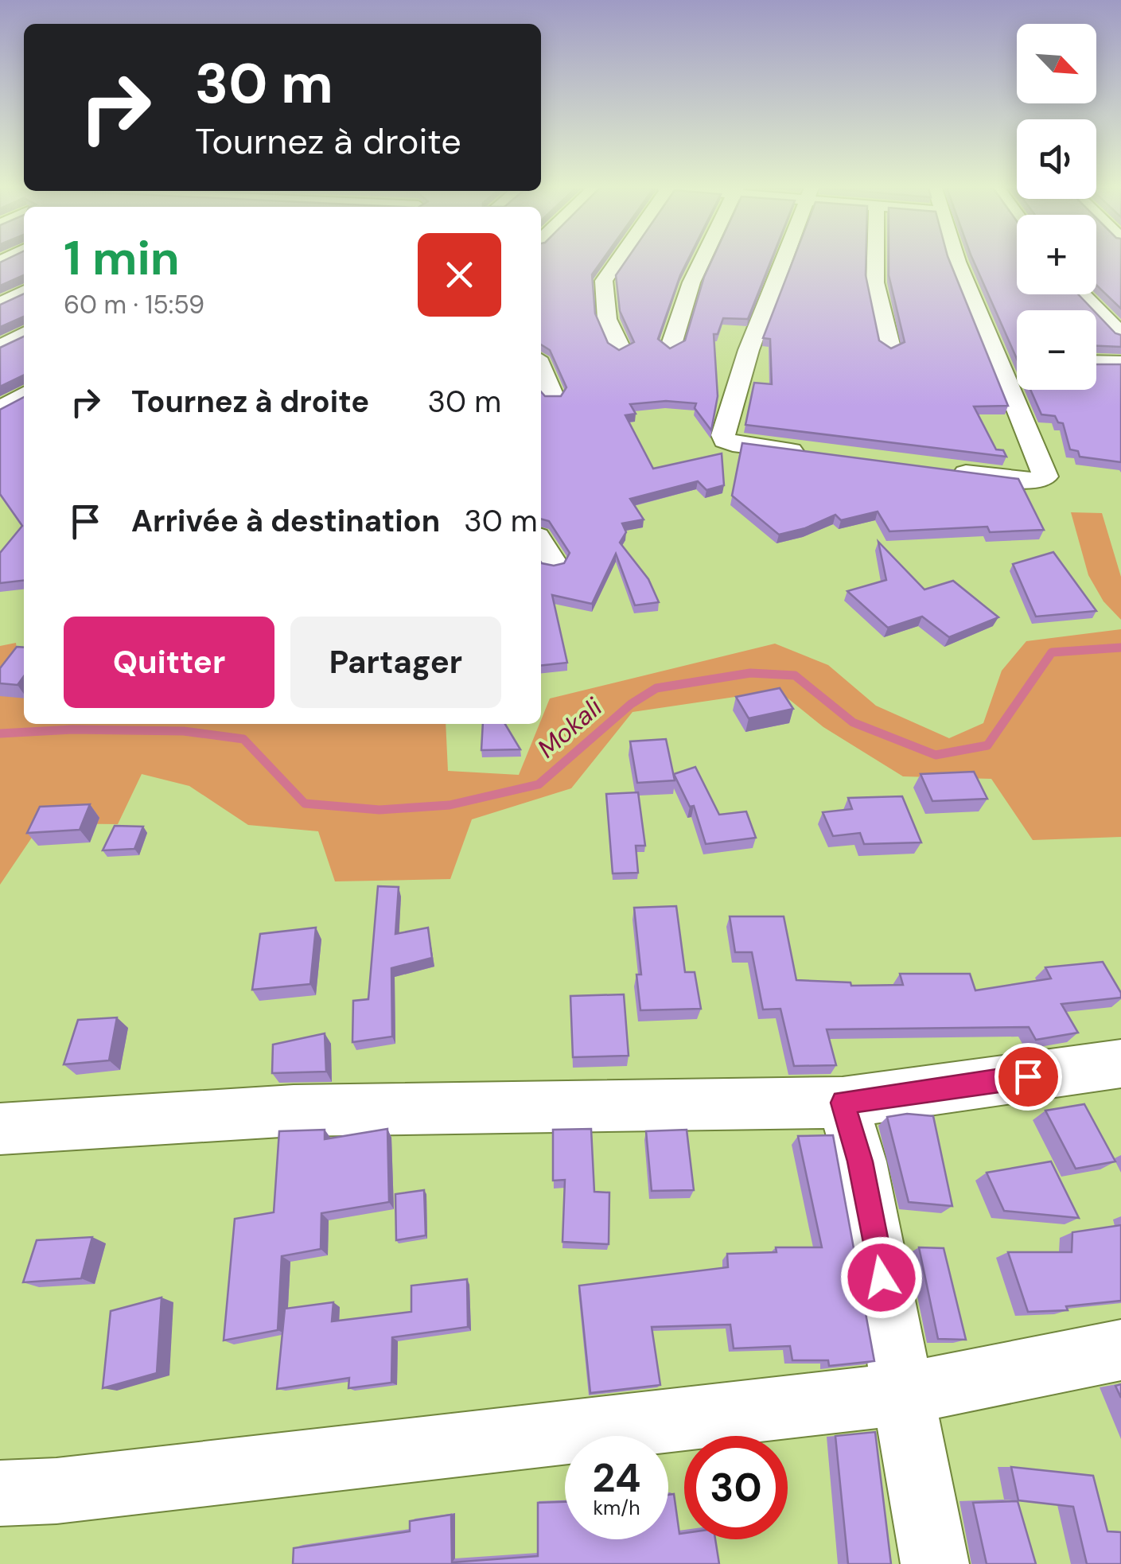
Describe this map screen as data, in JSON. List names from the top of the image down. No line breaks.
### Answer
{"water":["Mokali"],"north":"bottom right","page":{"map_buttons":["+","−"],"turn":["30 m","Tournez à droite"],"heading":["1 min","60 m · 15:59"],"list":[{"name":"Tournez à droite","value":"30 m"},{"name":"Arrivée à destination","value":"30 m"}],"buttons":["Quitter","Partager"],"speed":"24 km/h","limit":"30"}}
